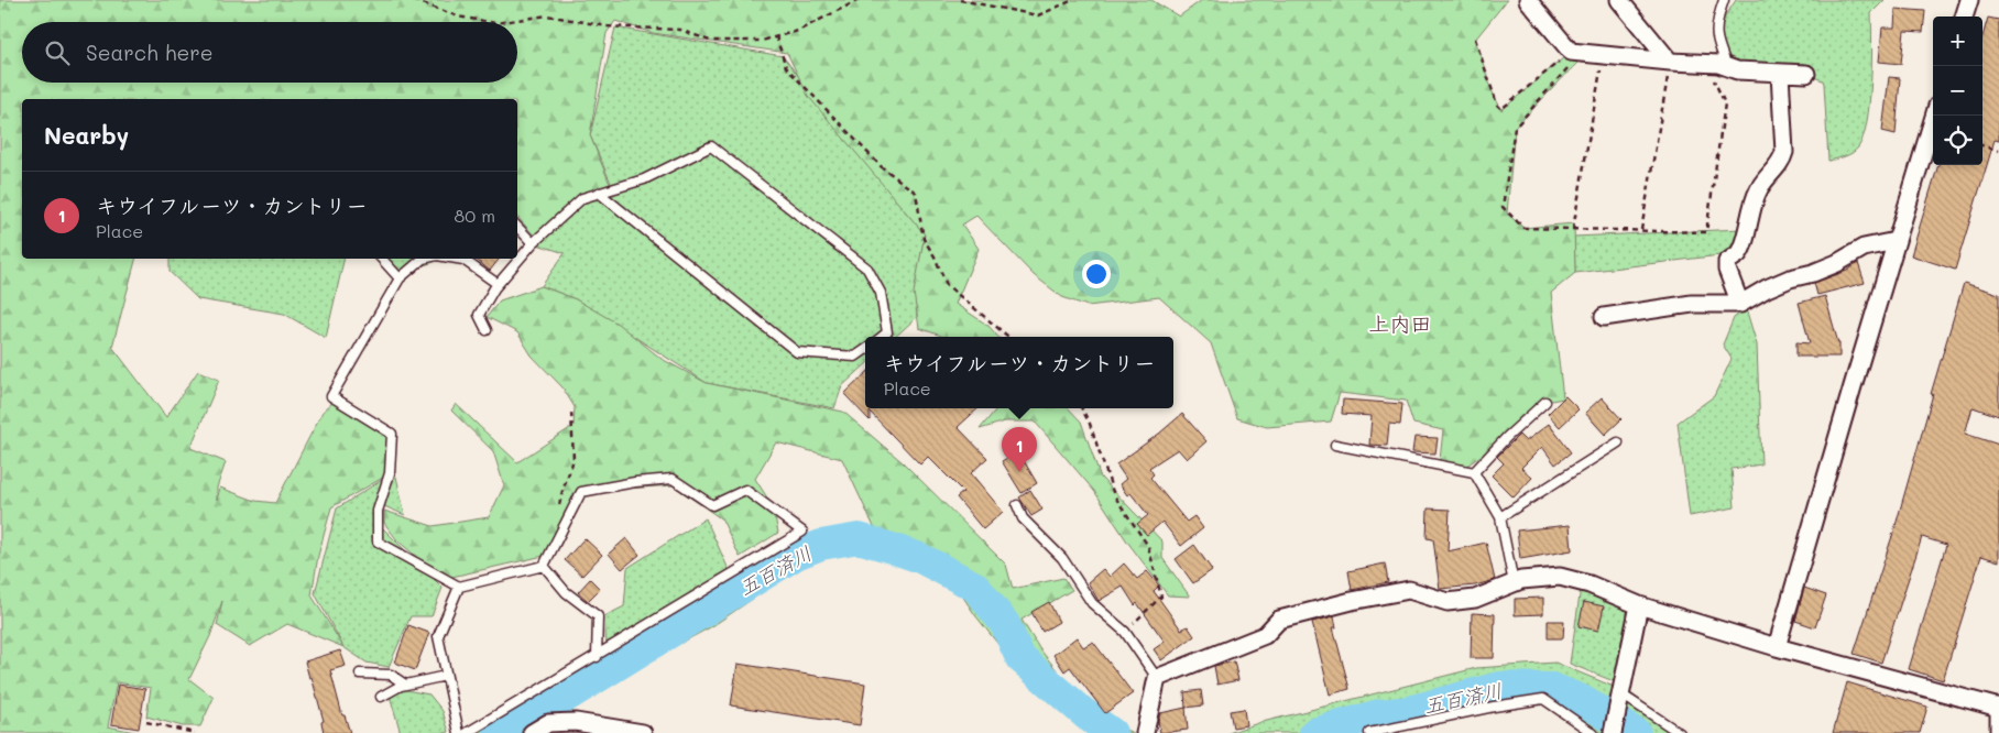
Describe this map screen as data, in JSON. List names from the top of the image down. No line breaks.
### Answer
{"districts":["上内田"],"water":["五百済川"],"page":{"map_buttons":["+","−"],"search":"Search here","heading":"Nearby","list":[{"mark":"1","name":"キウイフルーツ・カントリー","note":"Place","value":"80 m"}],"popup":["キウイフルーツ・カントリー","Place"],"pins":"1"}}
